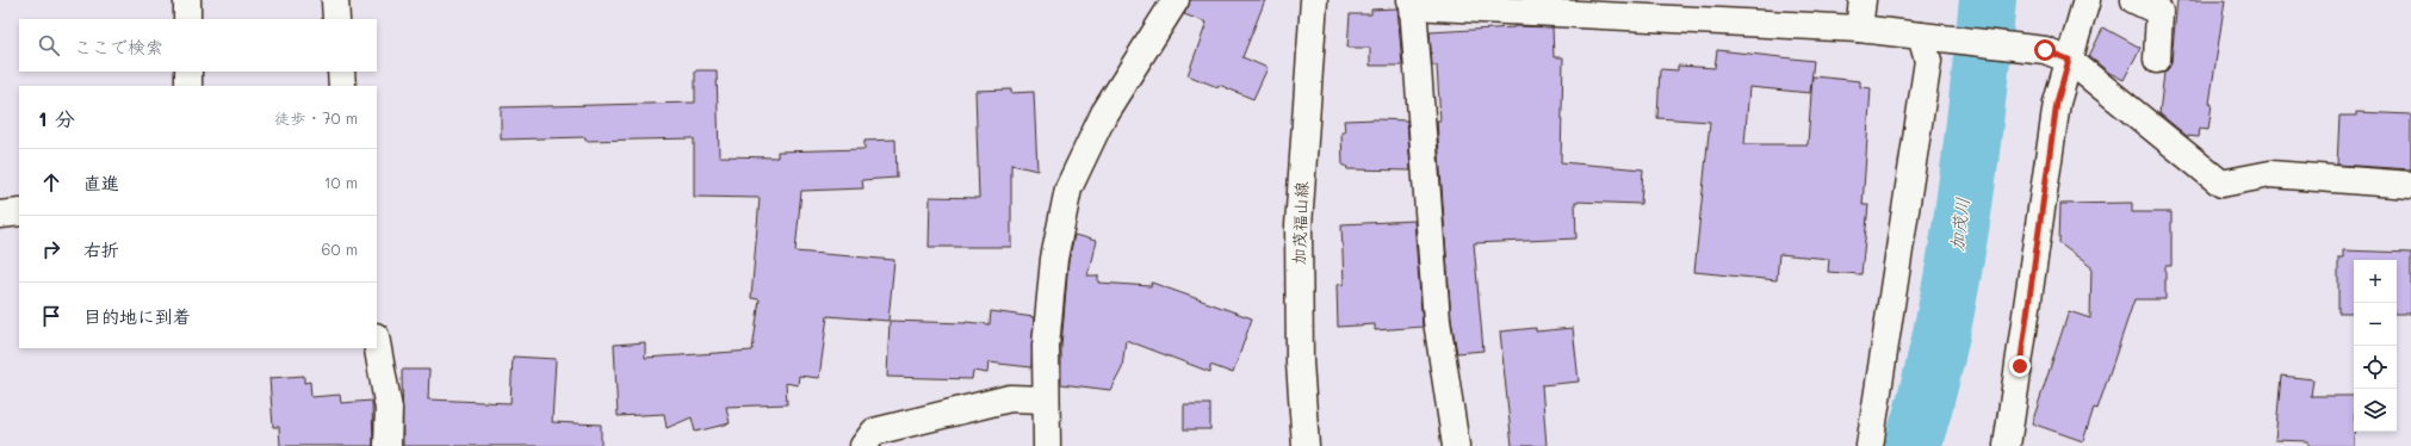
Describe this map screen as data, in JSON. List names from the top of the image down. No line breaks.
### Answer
{"streets":{"street":["加茂福山線"]},"water":["加茂川"],"page":{"search":"ここで検索","heading":["1 分","徒歩 · 70 m"],"list":[["直進","10 m"],["右折","60 m"],"目的地に到着"],"map_buttons":["+","−"]}}
